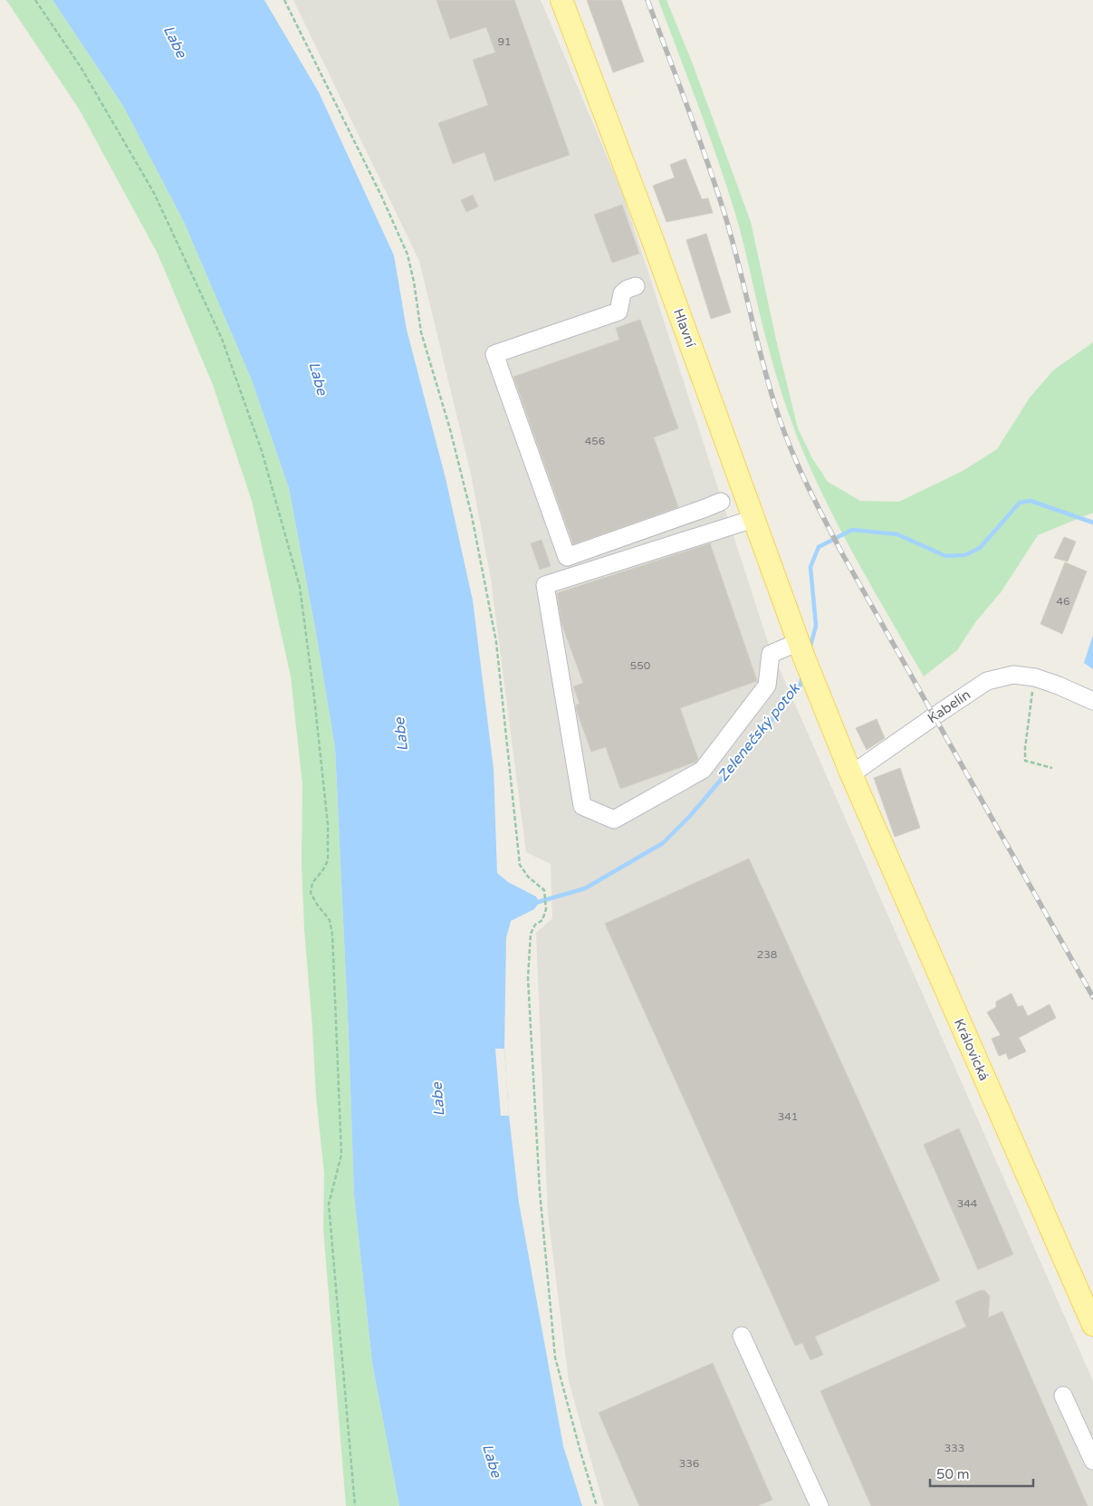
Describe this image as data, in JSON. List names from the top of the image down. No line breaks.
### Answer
{"streets":{"main road":["Hlavní","Královická"],"street":["Kabelín"]},"crossings":[["Hlavní","Královická"],["Kabelín","Královická"]],"water":["Labe","Zelenečský potok"],"house_numbers":["91","456","46","550","238","341","344","333","336"],"scale_bar":"50 m"}
